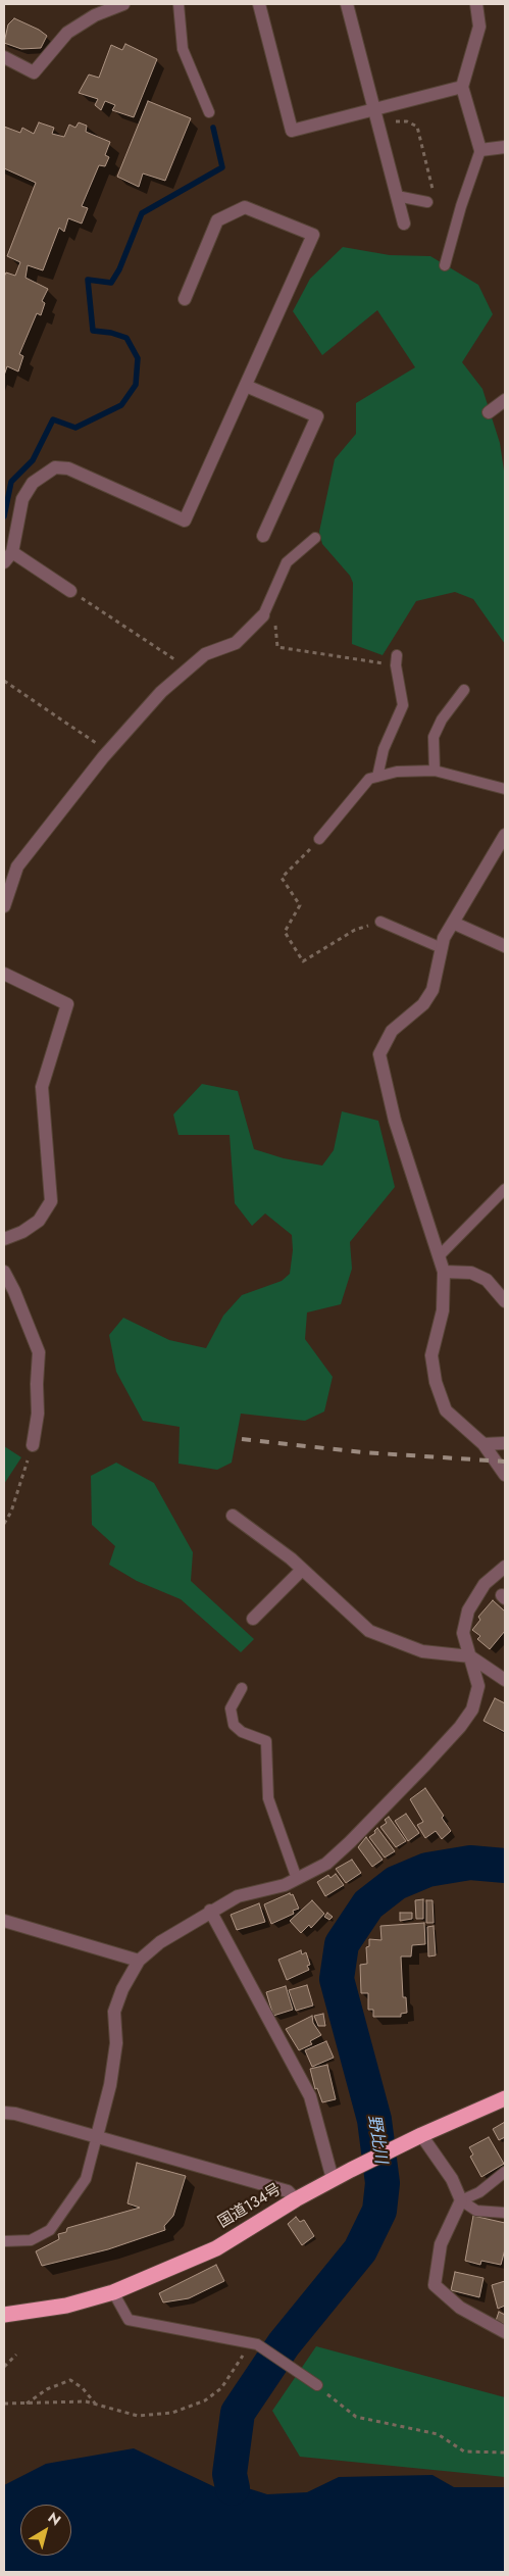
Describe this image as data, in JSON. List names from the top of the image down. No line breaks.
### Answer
{"streets":{"highway":["国道134号"]},"water":["野比川"],"north":"top right"}
